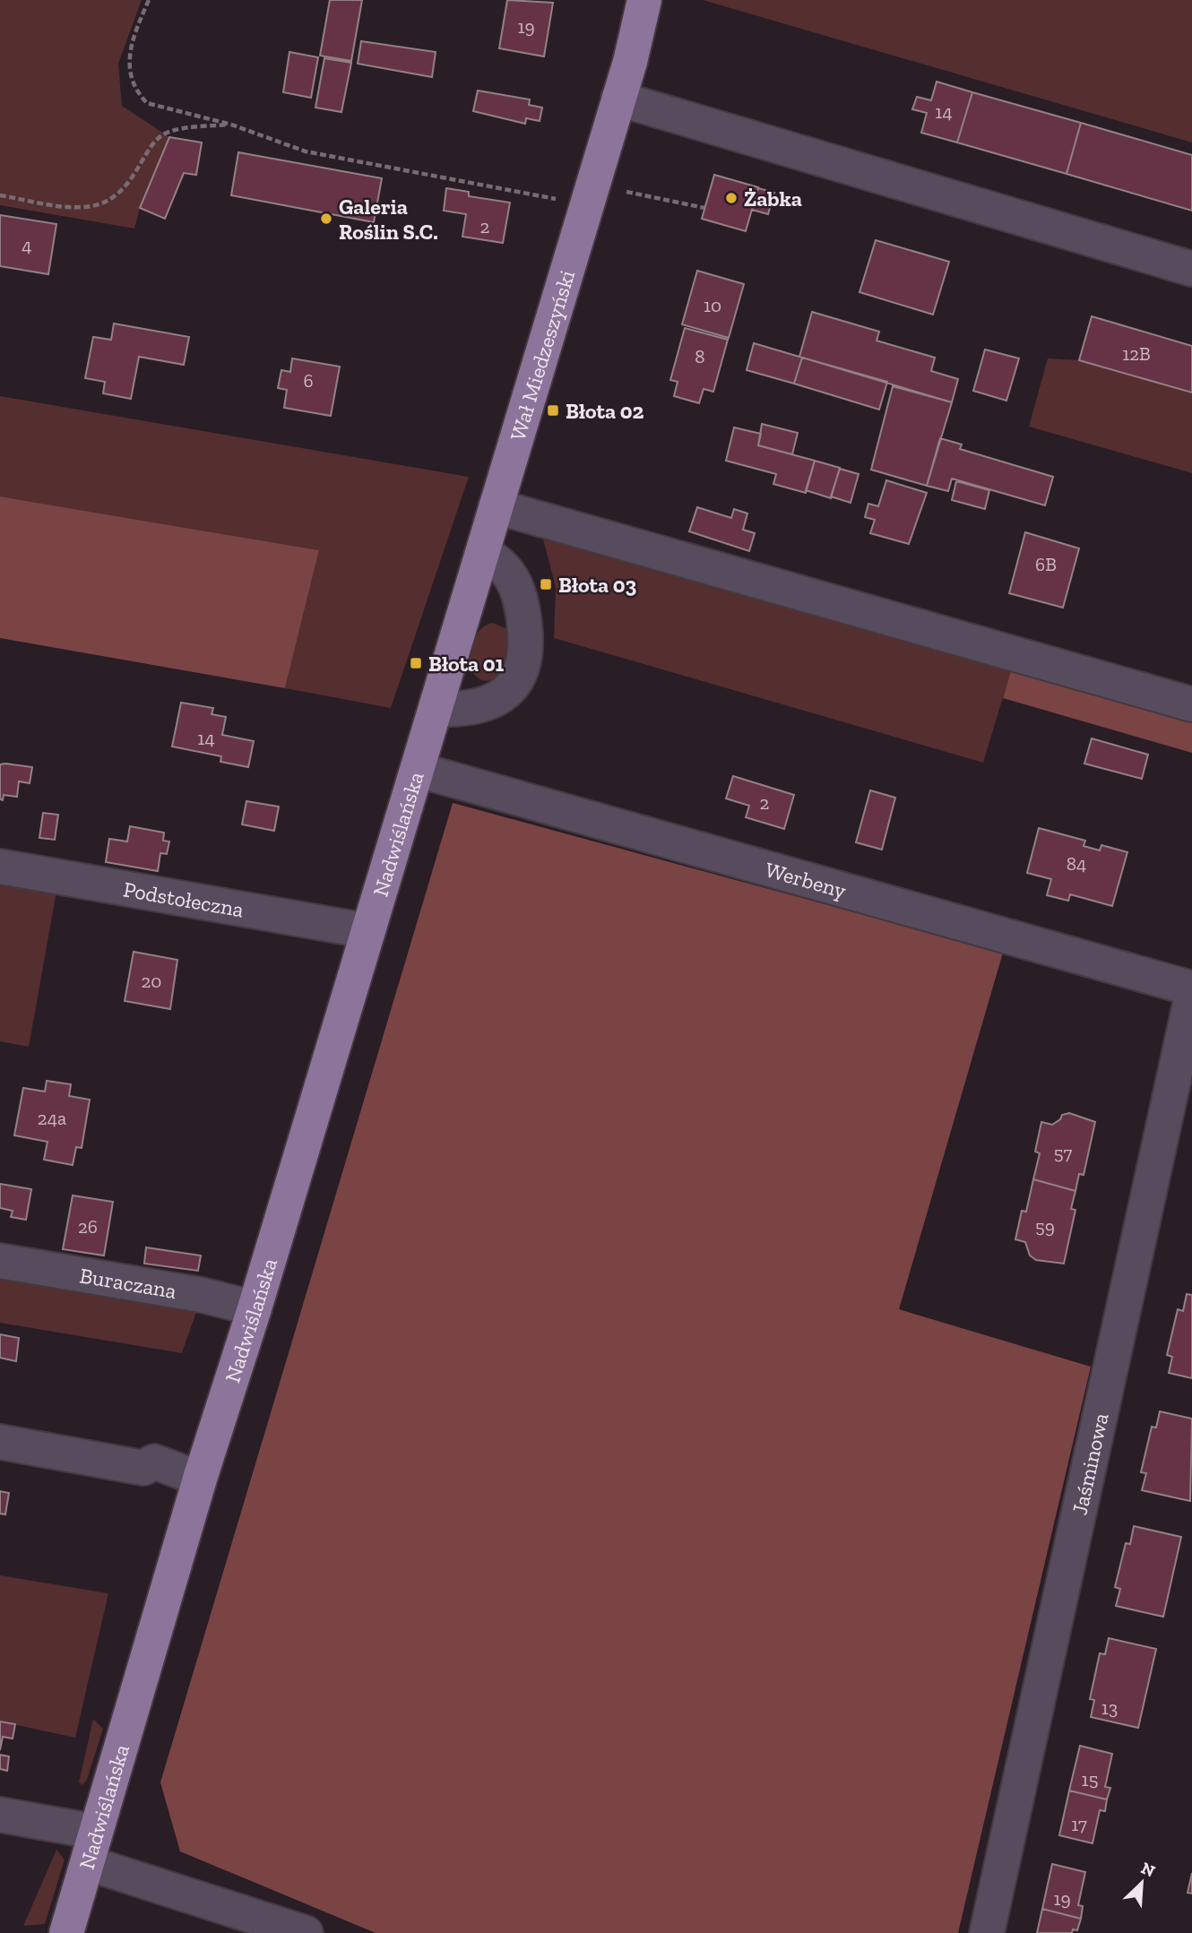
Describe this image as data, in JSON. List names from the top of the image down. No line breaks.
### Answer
{"streets":{"main road":["Wał Miedzeszyński","Nadwiślańska"],"street":["Werbeny","Podstołeczna","Buraczana","Jaśminowa"]},"crossings":[["Wał Miedzeszyński","Nadwiślańska"],["Nadwiślańska","Werbeny"],["Nadwiślańska","Podstołeczna"],["Nadwiślańska","Buraczana"]],"places":{"other":["Żabka","Galeria Roślin S.C."],"transit":["Błota 02","Błota 03","Błota 01"]},"house_numbers":["19","14","2","4","10","12B","8","6","6B","14","2","84","20","24a","57","26","59","13","15","17","19"],"north":"top right"}
